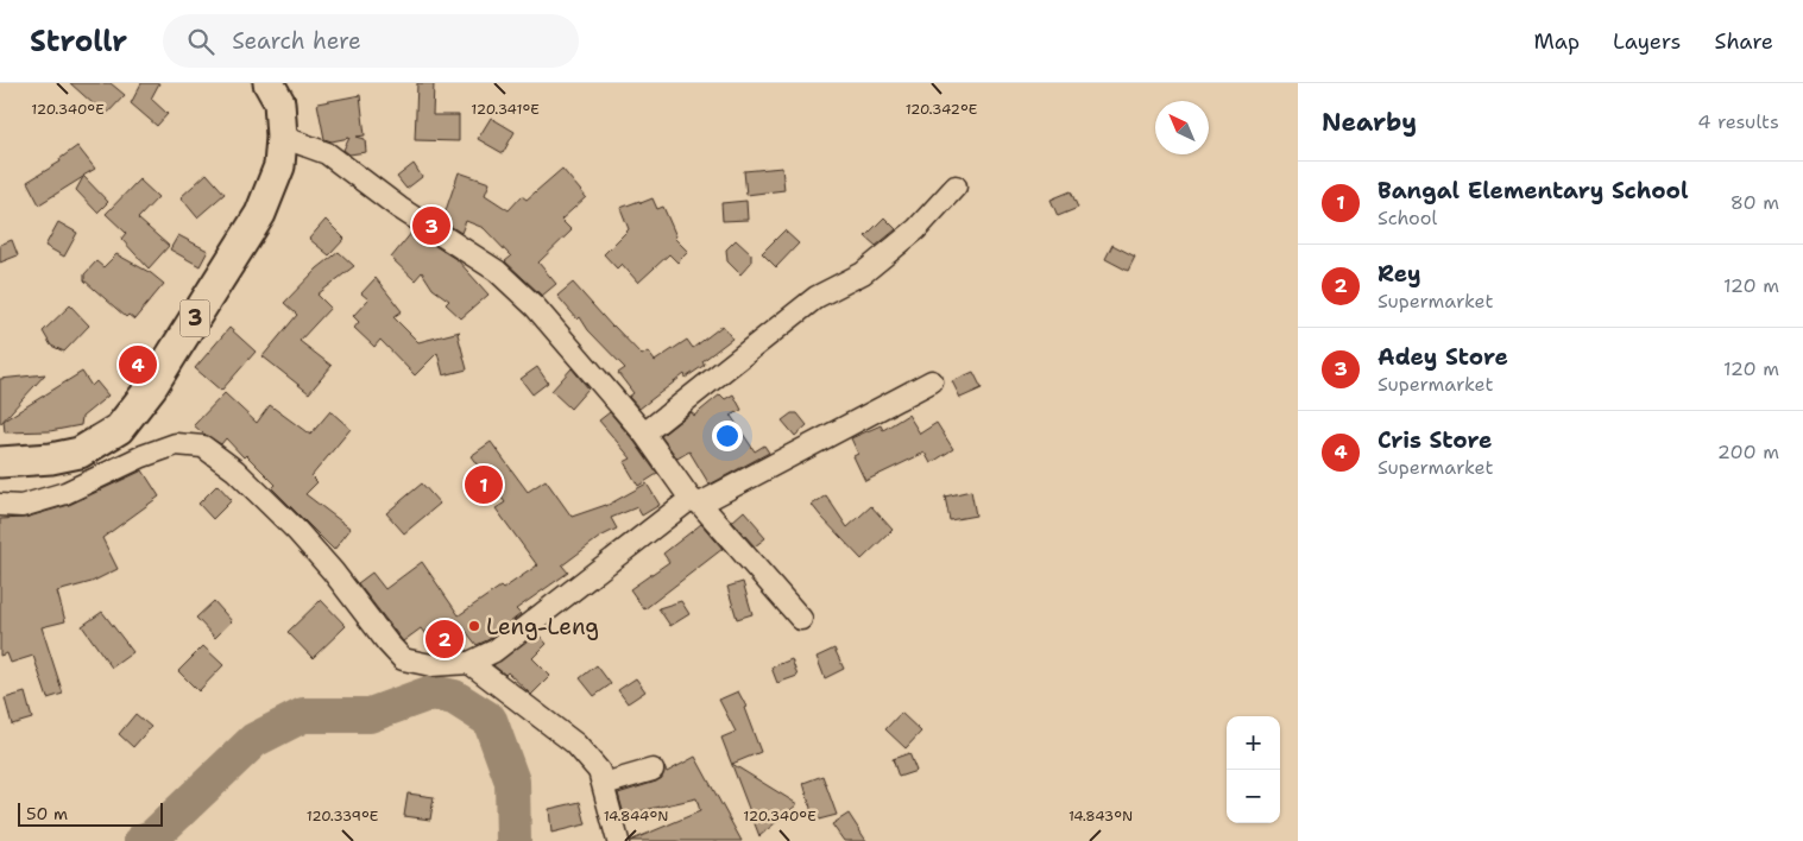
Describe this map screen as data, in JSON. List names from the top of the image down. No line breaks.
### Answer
{"streets":{"highway":["3"]},"places":["Leng-Leng"],"scale_bar":"50 m","north":"top left","page":{"header":"Strollr","search":"Search here","nav":["Map","Layers","Share"],"heading":["Nearby","4 results"],"list":[{"mark":"1","name":"Bangal Elementary School","note":"School","value":"80 m"},{"mark":"2","name":"Rey","note":"Supermarket","value":"120 m"},{"mark":"3","name":"Adey Store","note":"Supermarket","value":"120 m"},{"mark":"4","name":"Cris Store","note":"Supermarket","value":"200 m"}],"pins":["3","4","1","2"],"map_buttons":["+","−"],"scale":"50 m"},"coordinates":["120.340°E","120.341°E","120.342°E","120.339°E","14.844°N","14.843°N"]}
